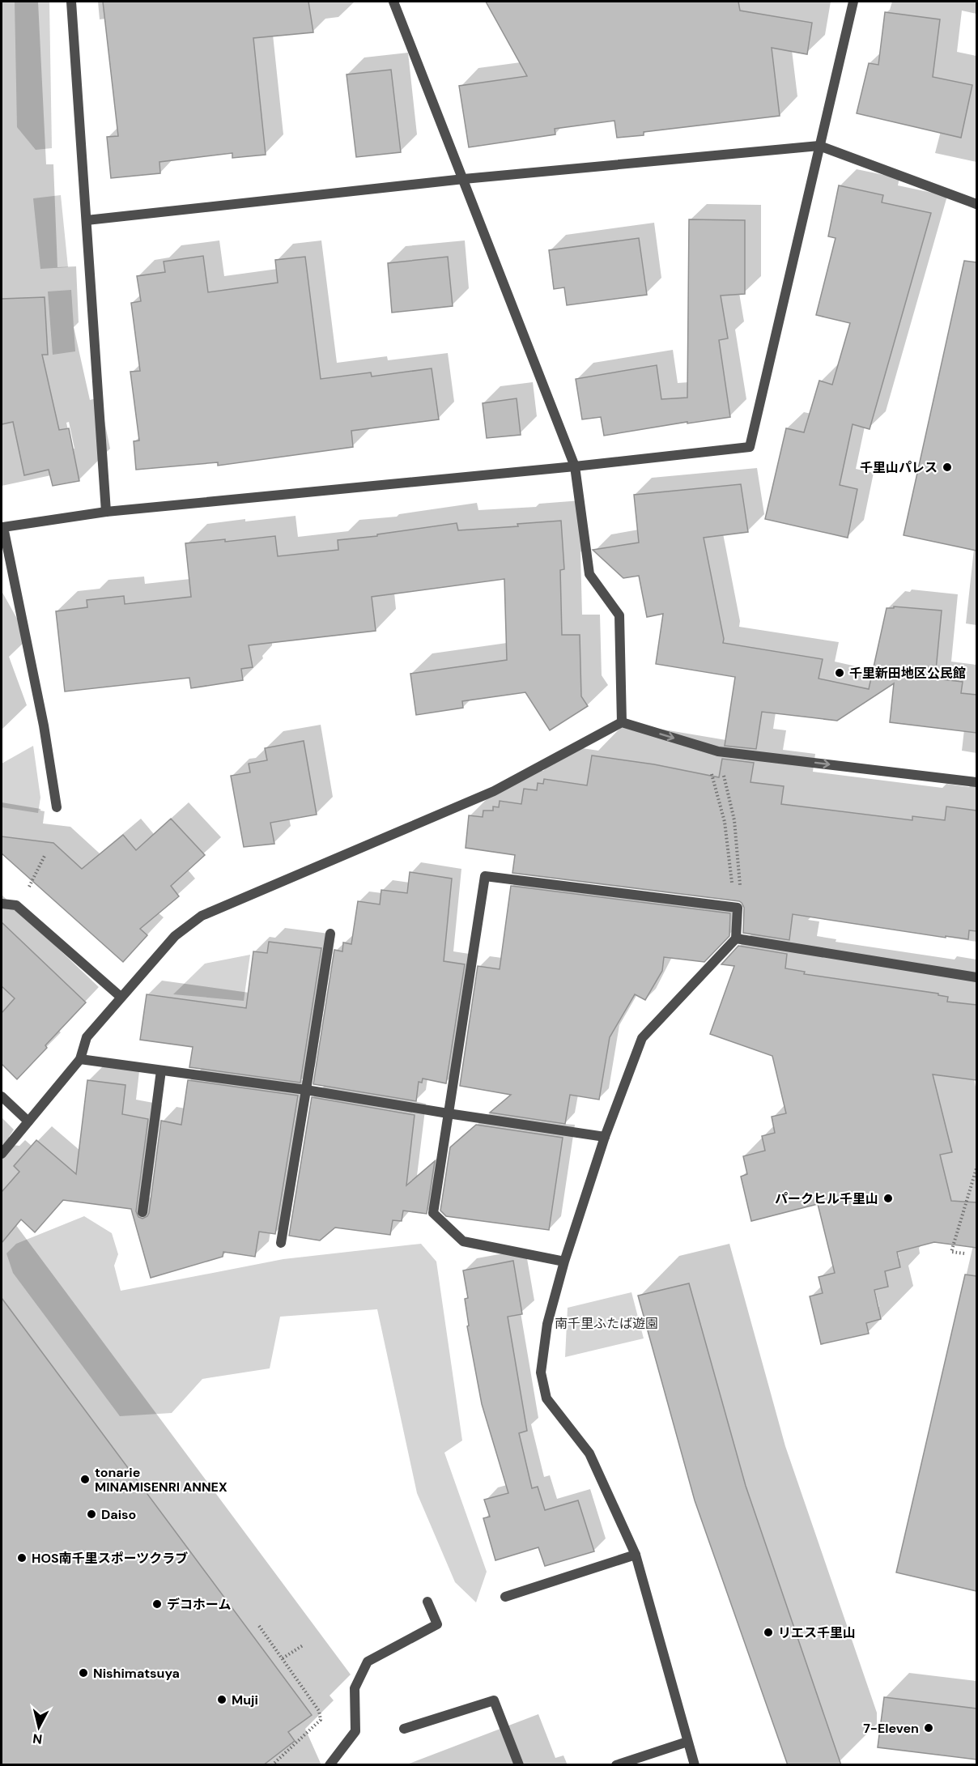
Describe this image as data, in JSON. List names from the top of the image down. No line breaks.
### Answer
{"parks":["南千里ふたば遊園"],"places":["千里山パレス","千里新田地区公民館","パークヒル千里山","tonarie MINAMISENRI ANNEX","Daiso","HOS南千里スポーツクラブ","デコホーム","リエス千里山","Nishimatsuya","Muji","7-Eleven"],"north":"bottom"}
